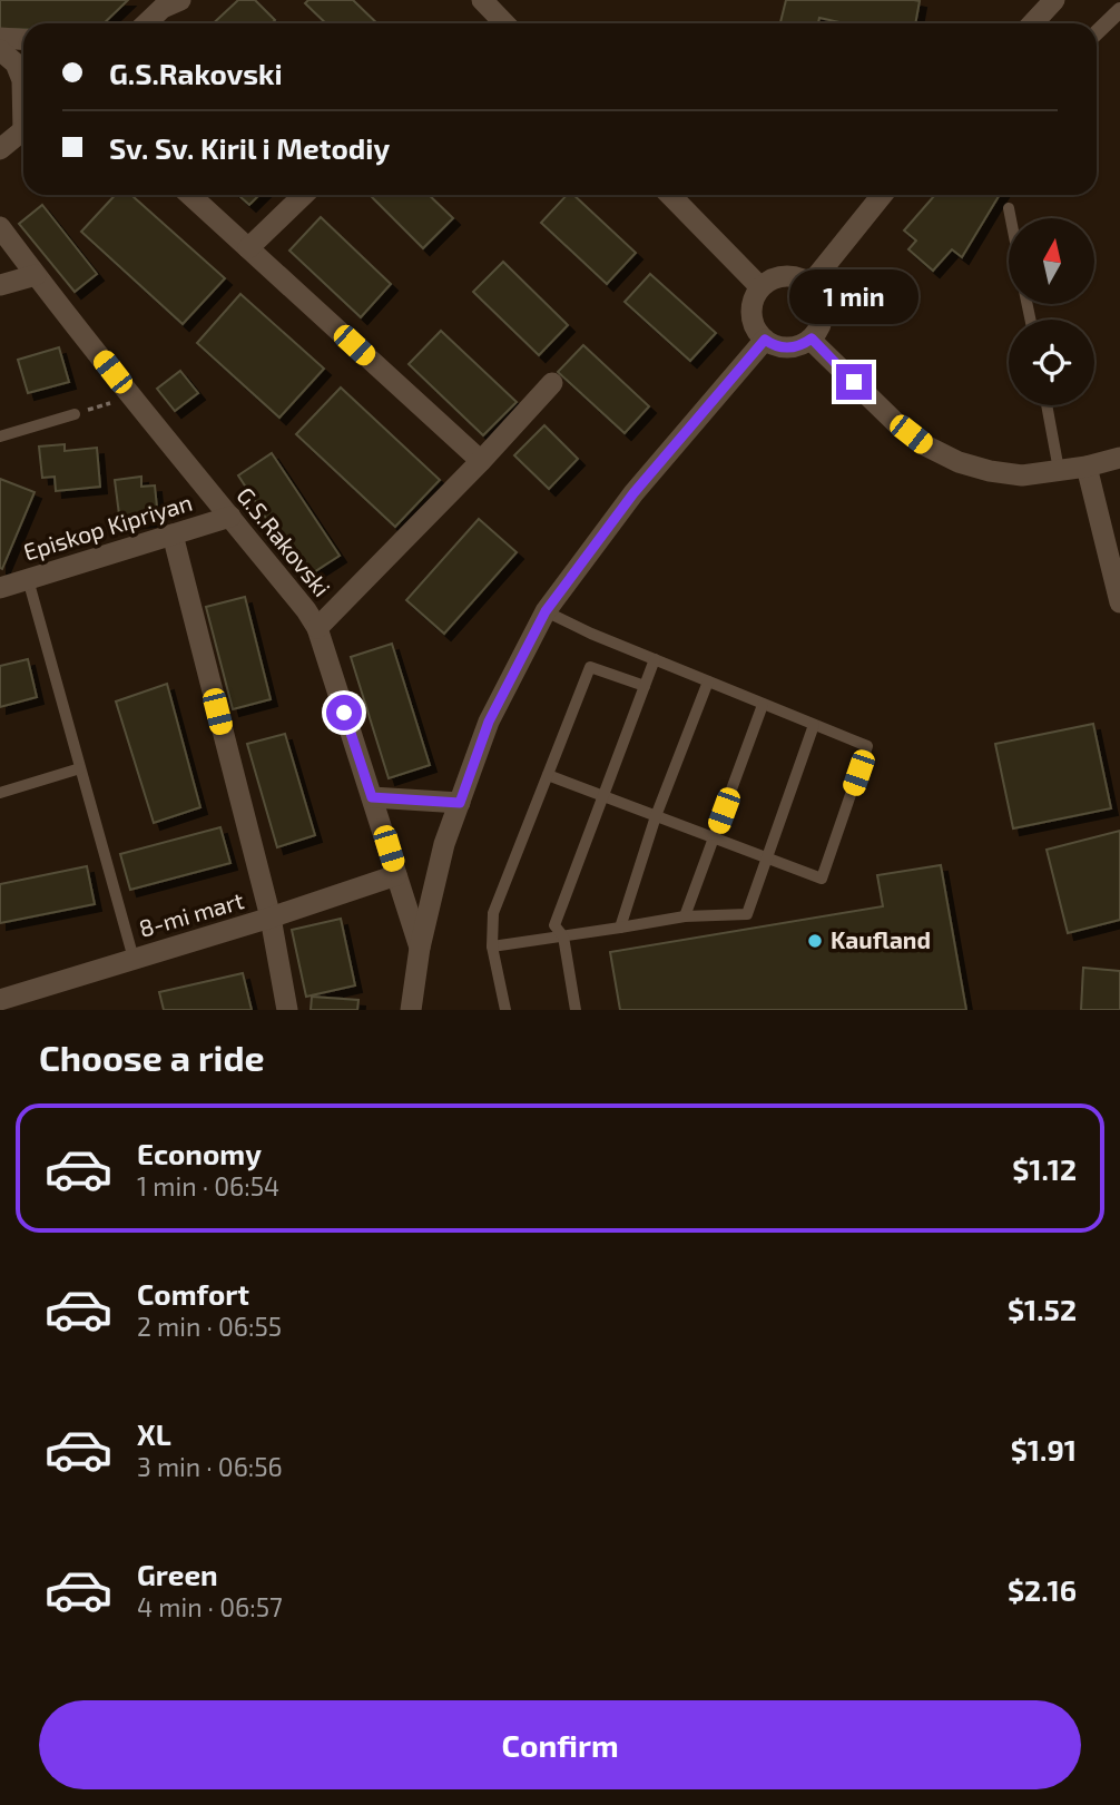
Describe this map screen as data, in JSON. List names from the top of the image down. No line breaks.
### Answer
{"streets":{"street":["Episkop Kipriyan","G.S.Rakovski","8-mi mart"]},"crossings":[["Episkop Kipriyan","G.S.Rakovski"],["G.S.Rakovski","8-mi mart"]],"places":["Kaufland"],"north":"top","page":{"banner":["G.S.Rakovski","Sv. Sv. Kiril i Metodiy"],"bubble":"1 min","heading":"Choose a ride","list":[{"name":"Economy","note":"1 min · 06:54","value":"$1.12"},{"name":"Comfort","note":"2 min · 06:55","value":"$1.52"},{"name":"XL","note":"3 min · 06:56","value":"$1.91"},{"name":"Green","note":"4 min · 06:57","value":"$2.16"}],"buttons":"Confirm"}}
